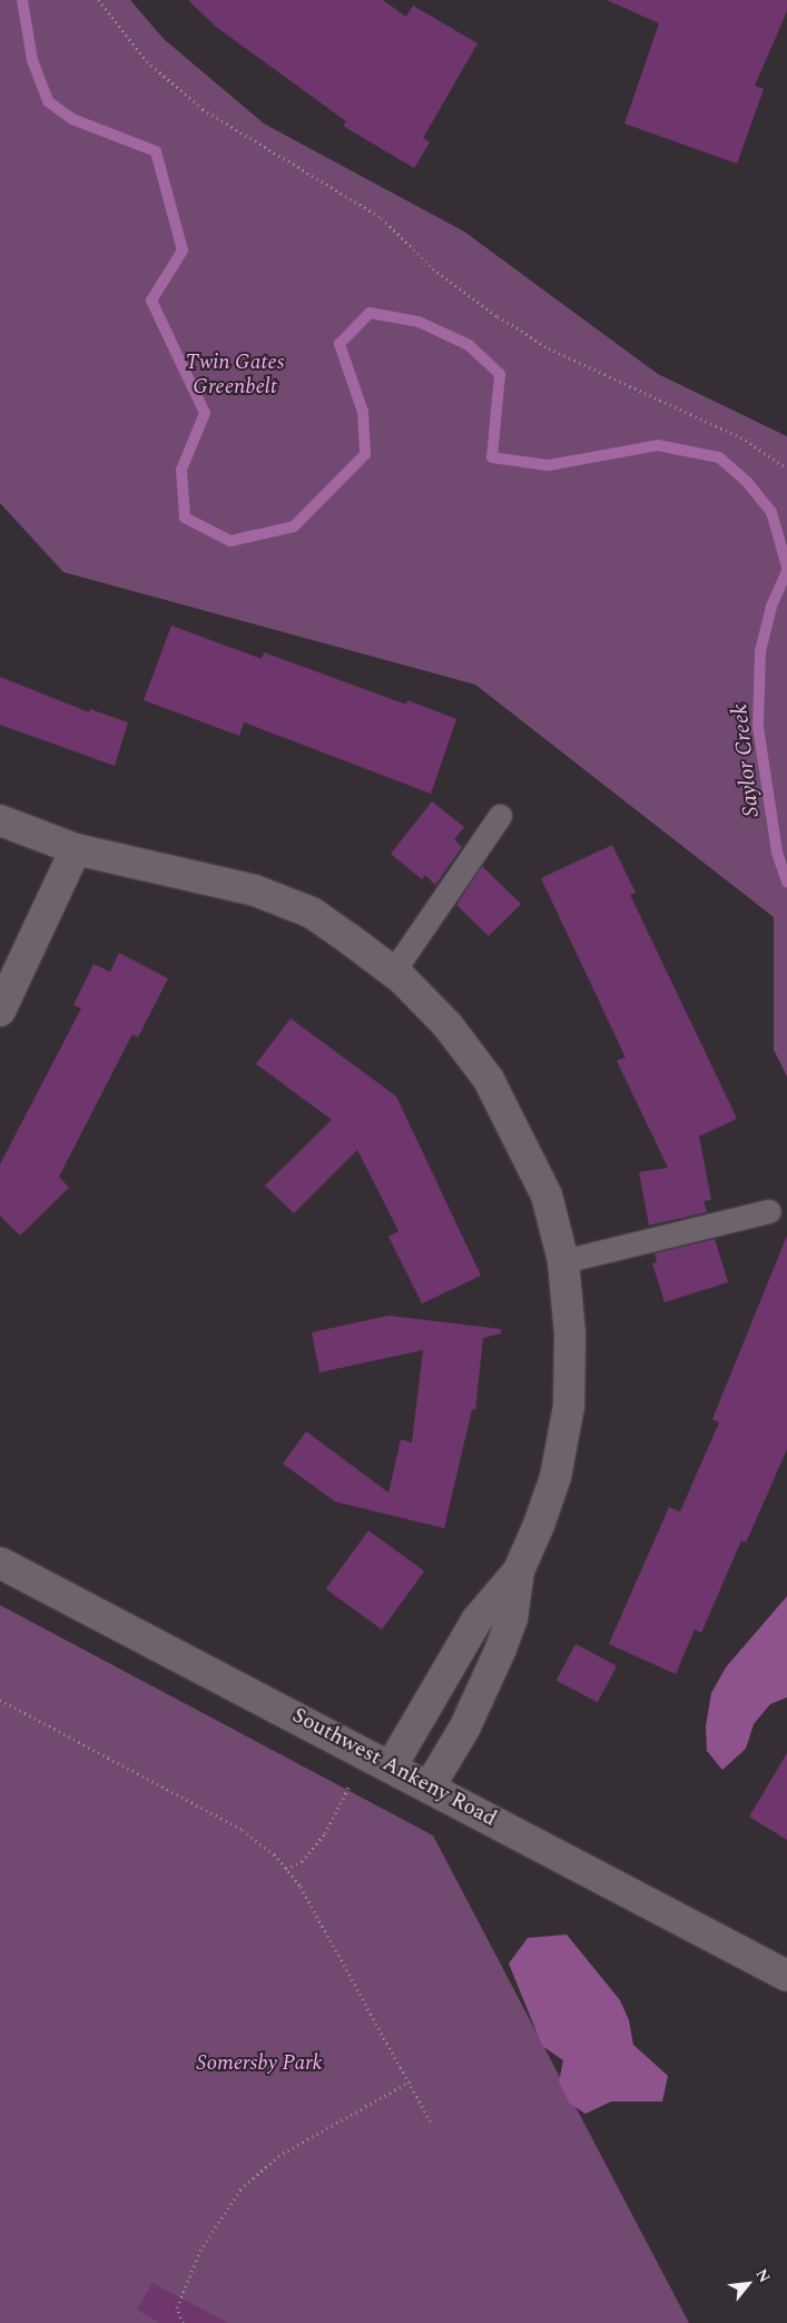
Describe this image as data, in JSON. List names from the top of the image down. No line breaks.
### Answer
{"streets":{"street":["Southwest Ankeny Road"]},"water":["Saylor Creek"],"parks":["Twin Gates Greenbelt","Somersby Park"],"north":"top right"}
